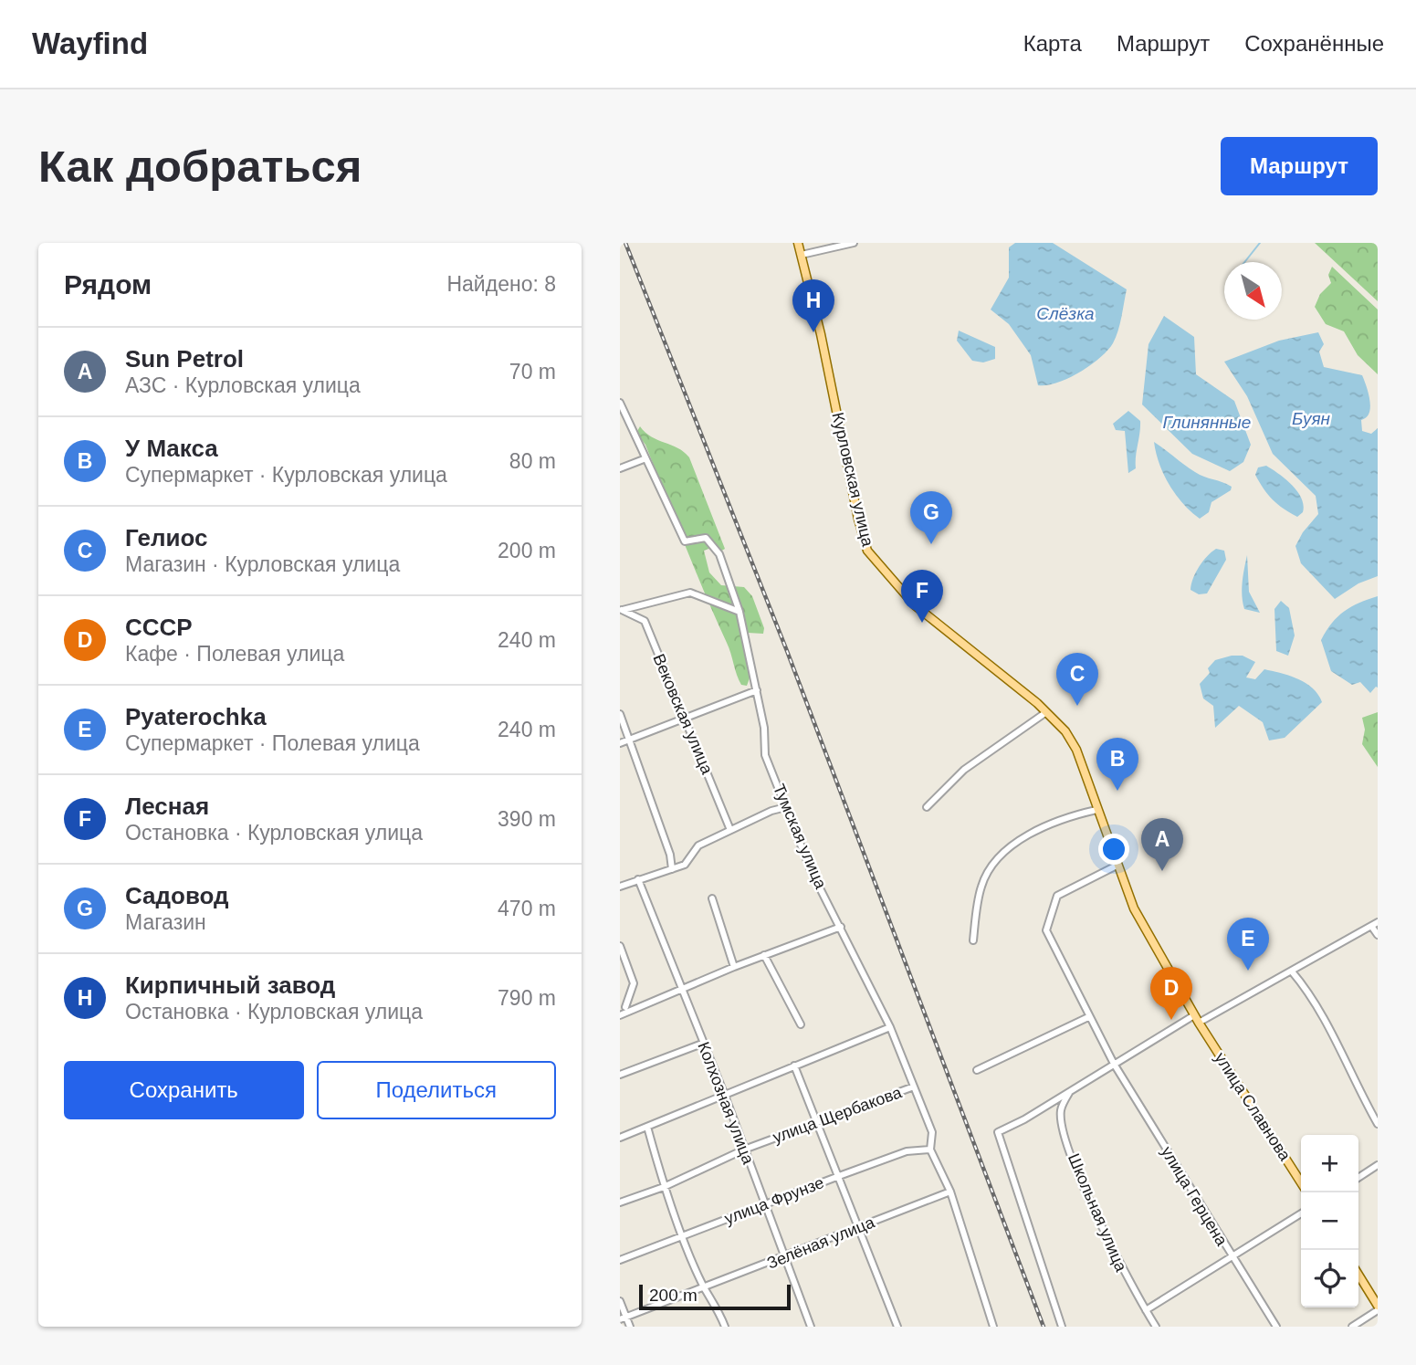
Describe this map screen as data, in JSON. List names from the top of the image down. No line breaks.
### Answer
{"streets":{"main road":["Курловская улица","улица Славнова"],"street":["Вековская улица","Тумская улица","Колхозная улица","улица Щербакова","улица Герцена","улица Фрунзе","Школьная улица","Зелёная улица"]},"crossings":[["Курловская улица","улица Славнова"],["Курловская улица","улица Герцена"],["Тумская улица","улица Щербакова"],["Тумская улица","улица Фрунзе"],["Тумская улица","Зелёная улица"],["Колхозная улица","улица Щербакова"],["Колхозная улица","улица Фрунзе"],["Колхозная улица","Зелёная улица"]],"water":["Слёзка","Буян","Глинянные"],"scale_bar":"200 m","north":"bottom right","page":{"header":"Wayfind","nav":["Карта","Маршрут","Сохранённые"],"buttons":["Маршрут",["Сохранить","Поделиться"]],"title":"Как добраться","heading":["Рядом","Найдено: 8"],"pins":["H","G","F","C","B","A","E","D"],"list":[{"mark":"A","name":"Sun Petrol","note":"АЗС · Курловская улица","value":"70 m"},{"mark":"B","name":"У Макса","note":"Супермаркет · Курловская улица","value":"80 m"},{"mark":"C","name":"Гелиос","note":"Магазин · Курловская улица","value":"200 m"},{"mark":"D","name":"СССР","note":"Кафе · Полевая улица","value":"240 m"},{"mark":"E","name":"Pyaterochka","note":"Супермаркет · Полевая улица","value":"240 m"},{"mark":"F","name":"Лесная","note":"Остановка · Курловская улица","value":"390 m"},{"mark":"G","name":"Садовод","note":"Магазин","value":"470 m"},{"mark":"H","name":"Кирпичный завод","note":"Остановка · Курловская улица","value":"790 m"}],"map_buttons":["+","−"],"scale":"200 m"}}
